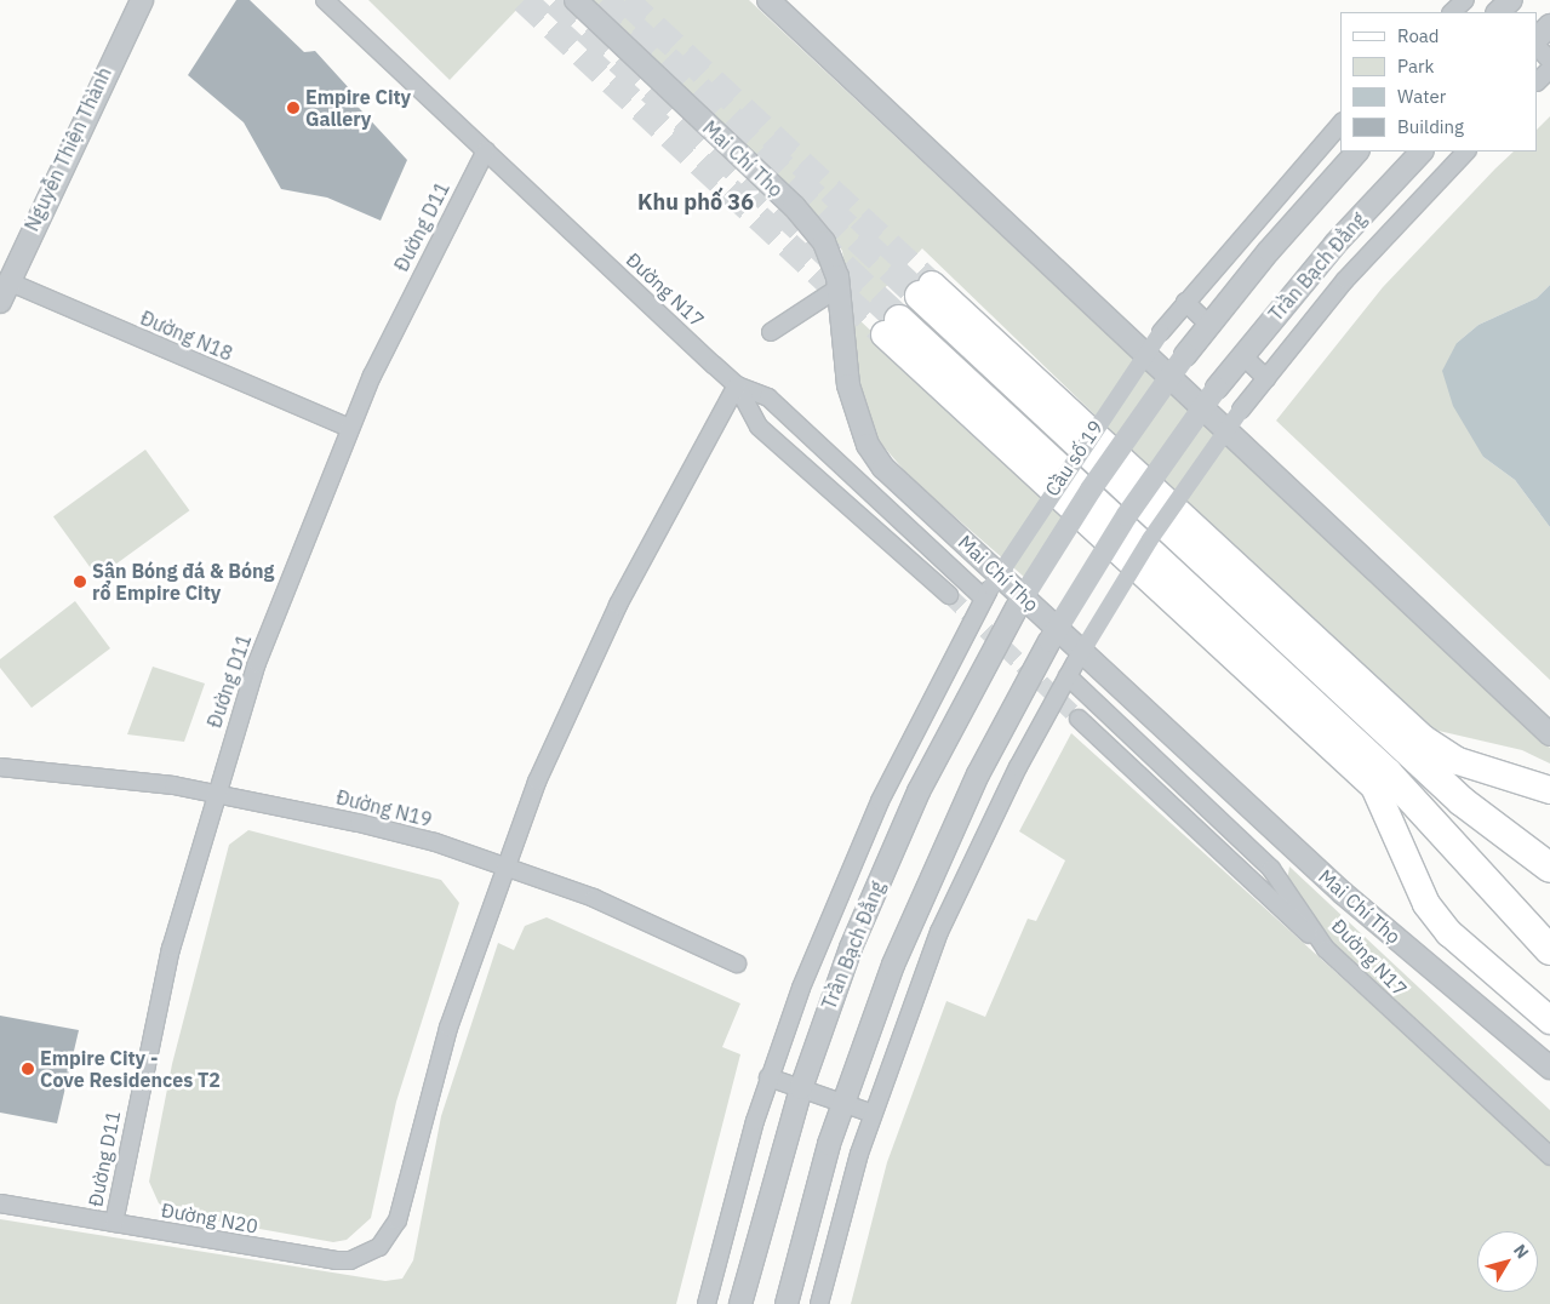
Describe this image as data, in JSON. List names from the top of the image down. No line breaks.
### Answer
{"streets":{"street":["Nguyễn Thiện Thành","Mai Chí Thọ","Đường D11","Trần Bạch Đằng","Đường N17","Đường N18","Cầu số 19","Đường N19","Đường N20"]},"crossings":[["Nguyễn Thiện Thành","Đường N18"],["Đường D11","Đường N17"],["Đường D11","Đường N18"],["Đường D11","Đường N19"],["Đường D11","Đường N20"],["Trần Bạch Đằng","Cầu số 19"],["Đường N17","Cầu số 19"],["Đường N17","Đường N20"],["Đường N19","Đường N20"]],"districts":["Khu phố 36"],"places":["Empire City Gallery","Sân Bóng đá & Bóng rổ Empire City","Empire City - Cove Residences T2"],"legend":["Road","Park","Water","Building"],"north":"top right"}
